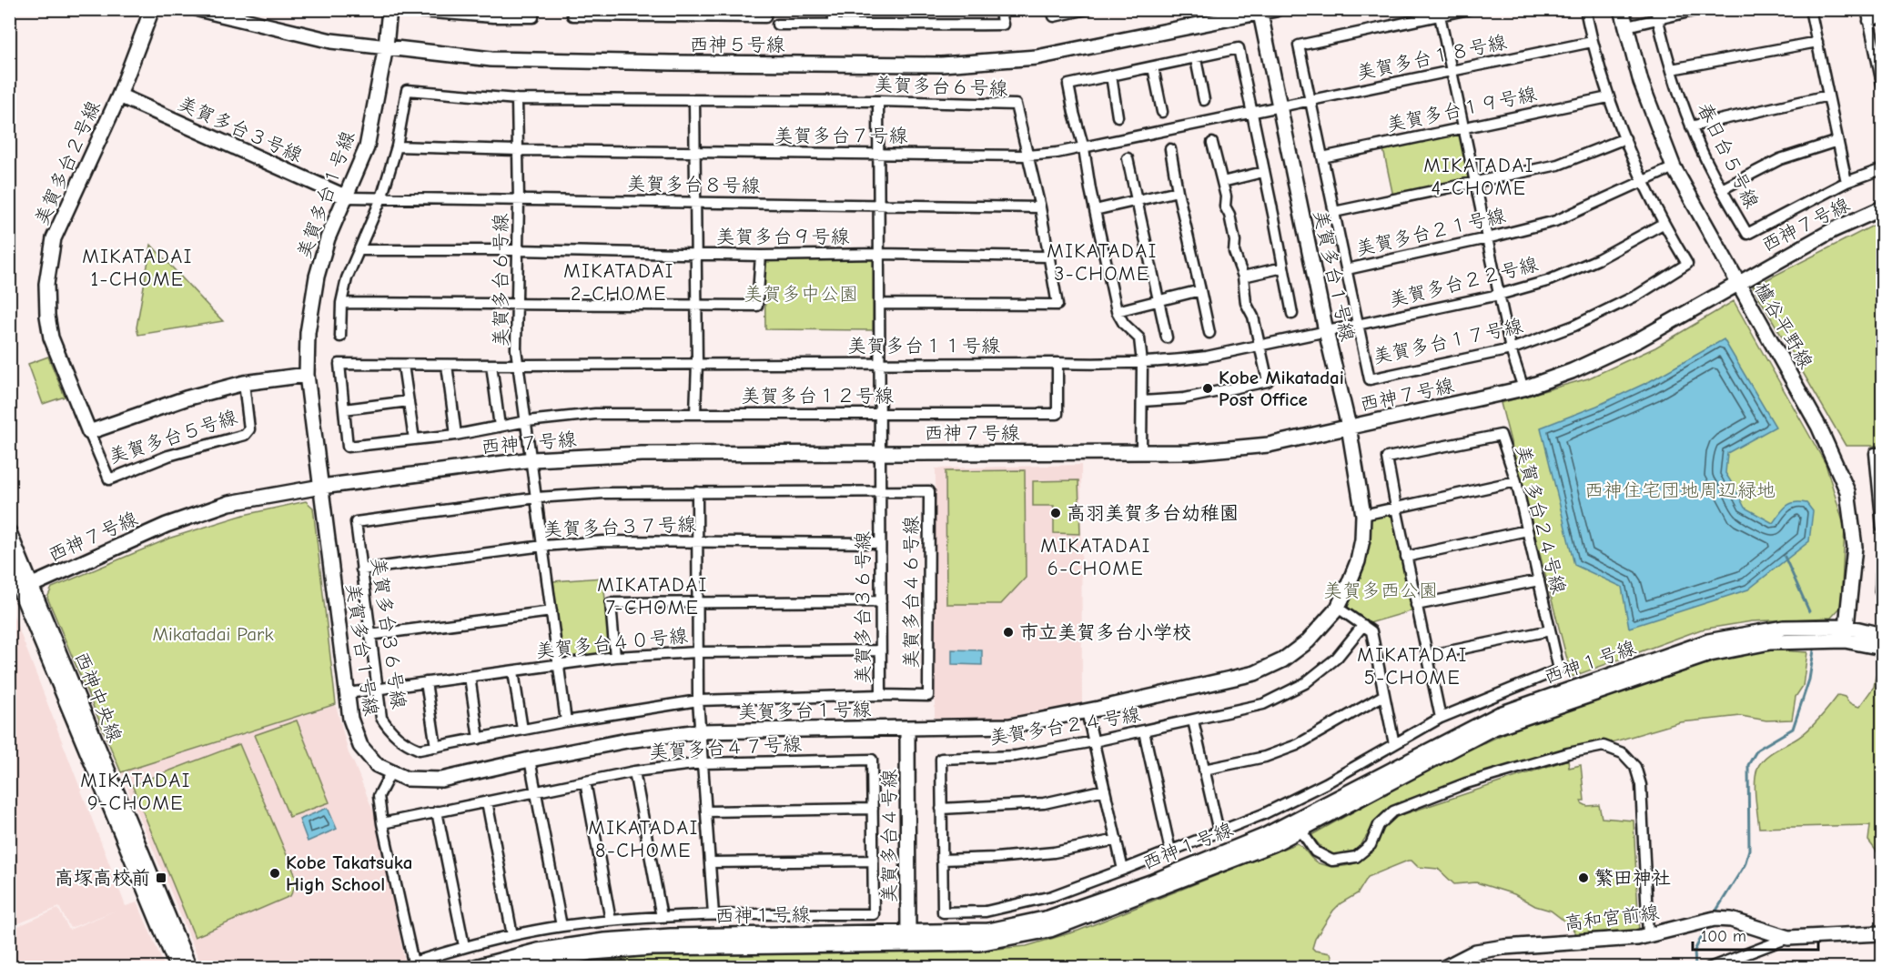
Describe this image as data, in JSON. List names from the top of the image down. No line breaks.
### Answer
{"streets":{"street":["西神５号線","美賀多台１８号線","美賀多台６号線","美賀多台１９号線","美賀多台３号線","美賀多台７号線","春日台５号線","美賀多台２号線","美賀多台８号線","美賀多台１号線","西神７号線","美賀多台２１号線","美賀多台９号線","美賀多台２２号線","櫨谷平野線","美賀多台１７号線","美賀多台１１号線","美賀多台１２号線","美賀多台５号線","美賀多台２４号線","美賀多台３７号線","美賀多台４６号線","美賀多台３６号線","美賀多台４０号線","西神１号線","西神中央線","美賀多台４７号線","美賀多台４号線","高和宮前線"]},"crossings":[["西神５号線","美賀多台１号線"],["美賀多台１８号線","美賀多台７号線"],["美賀多台１８号線","美賀多台１号線"],["美賀多台１８号線","美賀多台１７号線"],["美賀多台６号線","美賀多台７号線"],["美賀多台６号線","美賀多台８号線"],["美賀多台６号線","西神７号線"],["美賀多台６号線","美賀多台９号線"],["美賀多台６号線","美賀多台１１号線"],["美賀多台６号線","美賀多台１２号線"],["美賀多台６号線","美賀多台３７号線"],["美賀多台６号線","美賀多台３６号線"],["美賀多台６号線","美賀多台４０号線"],["美賀多台１９号線","美賀多台１７号線"],["美賀多台３号線","美賀多台２号線"],["美賀多台３号線","美賀多台８号線"],["美賀多台３号線","美賀多台１号線"],["美賀多台７号線","美賀多台１号線"],["美賀多台７号線","美賀多台３６号線"],["美賀多台２号線","美賀多台５号線"],["美賀多台８号線","美賀多台１号線"],["美賀多台８号線","美賀多台３６号線"],["美賀多台１号線","西神７号線"],["美賀多台１号線","美賀多台２２号線"],["美賀多台１号線","美賀多台１１号線"],["美賀多台１号線","美賀多台４０号線"],["美賀多台１号線","美賀多台４号線"],["西神７号線","櫨谷平野線"],["西神７号線","美賀多台３６号線"],["西神７号線","西神中央線"],["美賀多台２１号線","櫨谷平野線"],["美賀多台２１号線","美賀多台１７号線"],["美賀多台９号線","美賀多台３６号線"],["美賀多台２２号線","美賀多台１７号線"],["美賀多台２２号線","美賀多台１１号線"],["櫨谷平野線","西神１号線"],["美賀多台１１号線","美賀多台１２号線"],["美賀多台１１号線","美賀多台３６号線"],["美賀多台１２号線","美賀多台３６号線"],["美賀多台３７号線","美賀多台３６号線"],["美賀多台４６号線","美賀多台３６号線"],["美賀多台３６号線","美賀多台４０号線"],["西神１号線","美賀多台４号線"]],"districts":["MIKATADAI 4-CHOME","MIKATADAI 3-CHOME","MIKATADAI 1-CHOME","MIKATADAI 2-CHOME","MIKATADAI 6-CHOME","MIKATADAI 7-CHOME","MIKATADAI 5-CHOME","MIKATADAI 9-CHOME","MIKATADAI 8-CHOME"],"parks":["美賀多中公園","西神住宅団地周辺緑地","美賀多西公園","Mikatadai Park"],"places":{"other":["Kobe Mikatadai Post Office","高羽美賀多台幼稚園","市立美賀多台小学校","Kobe Takatsuka High School","繁田神社"],"transit":["高塚高校前"]},"scale_bar":"100 m"}
